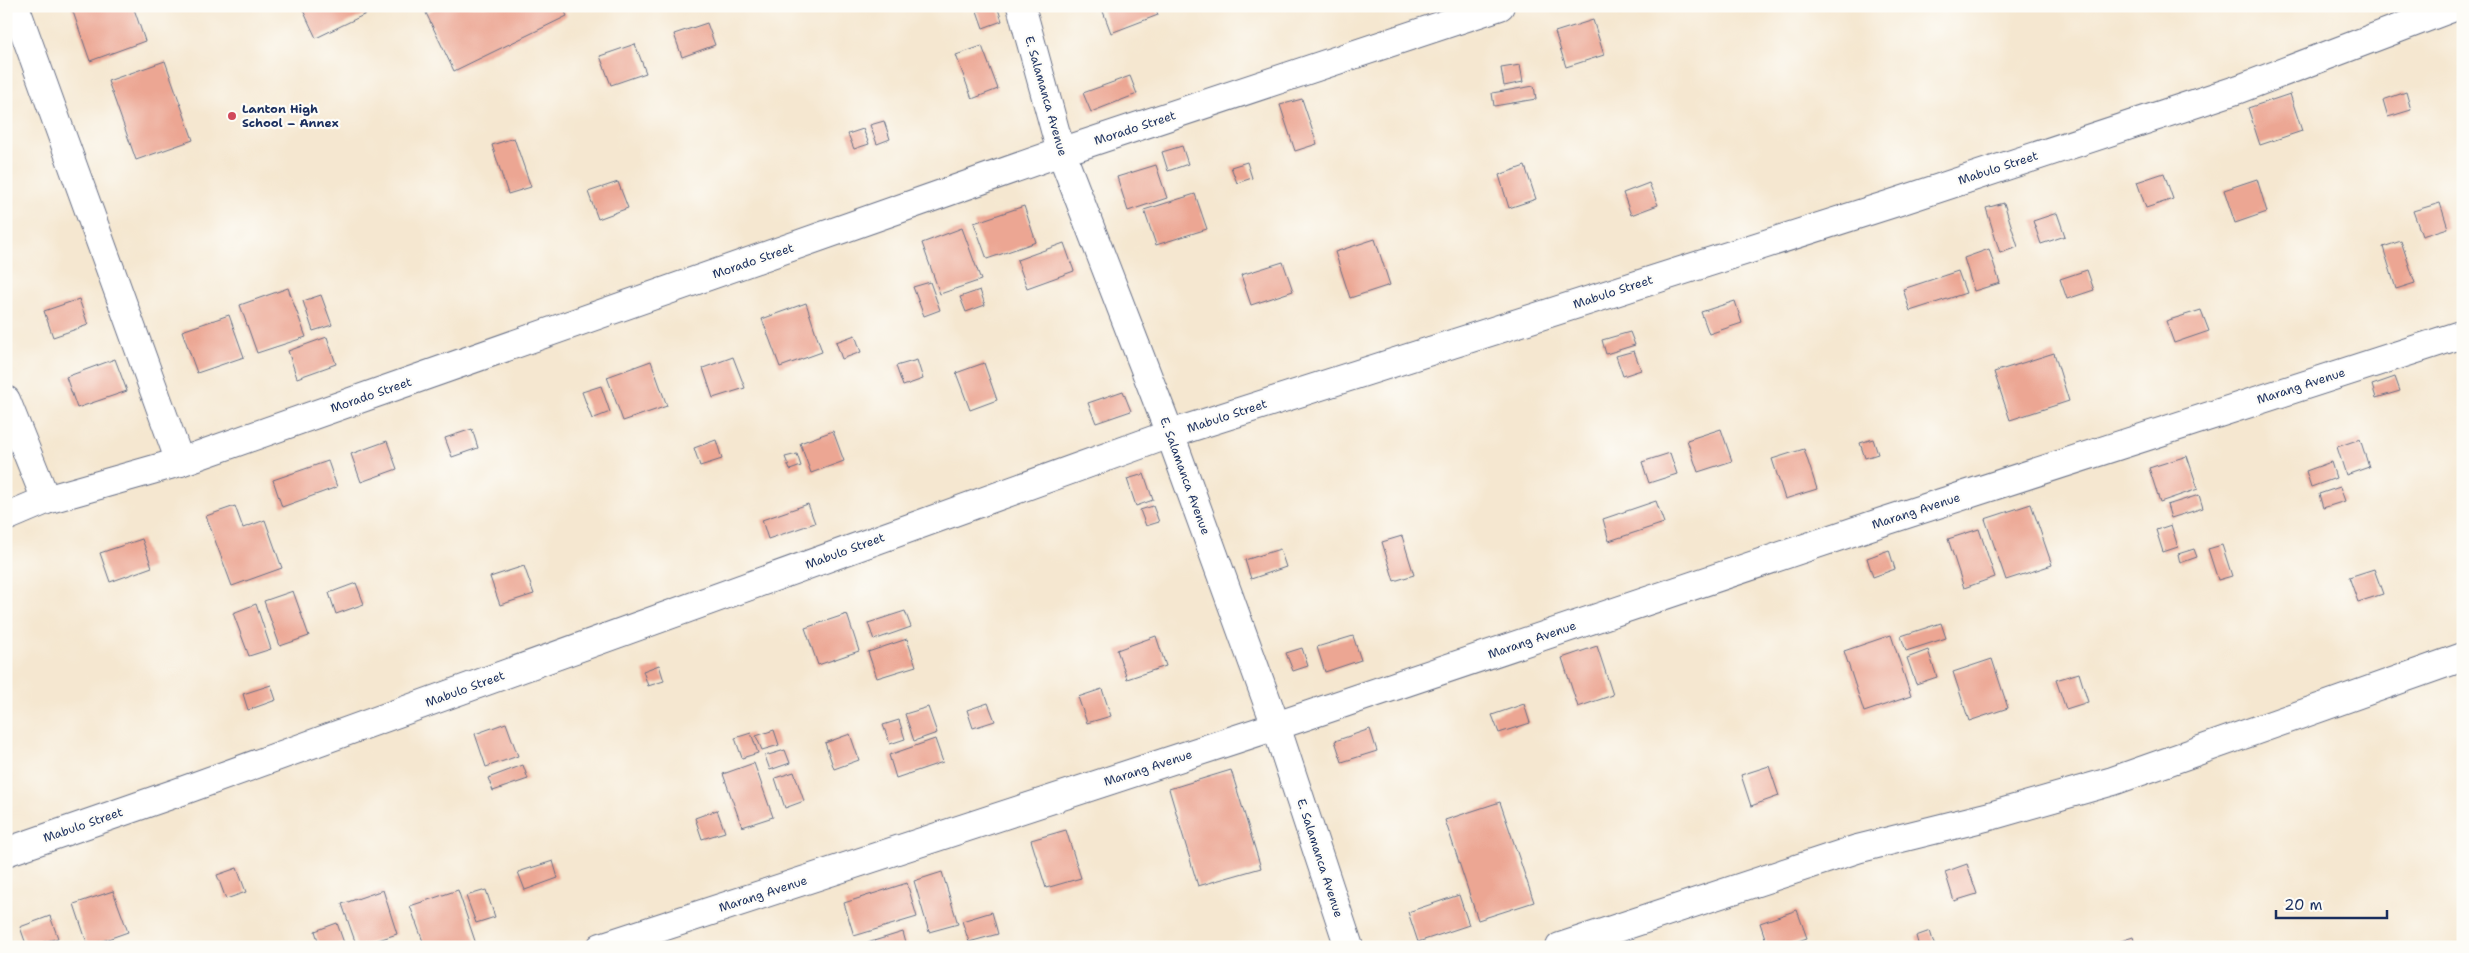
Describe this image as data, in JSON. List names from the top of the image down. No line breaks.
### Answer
{"streets":{"street":["E. Salamanca Avenue","Morado Street","Mabulo Street","Marang Avenue"]},"crossings":[["E. Salamanca Avenue","Morado Street"],["E. Salamanca Avenue","Mabulo Street"],["E. Salamanca Avenue","Marang Avenue"]],"places":["Lanton High School – Annex"],"scale_bar":"20 m"}
